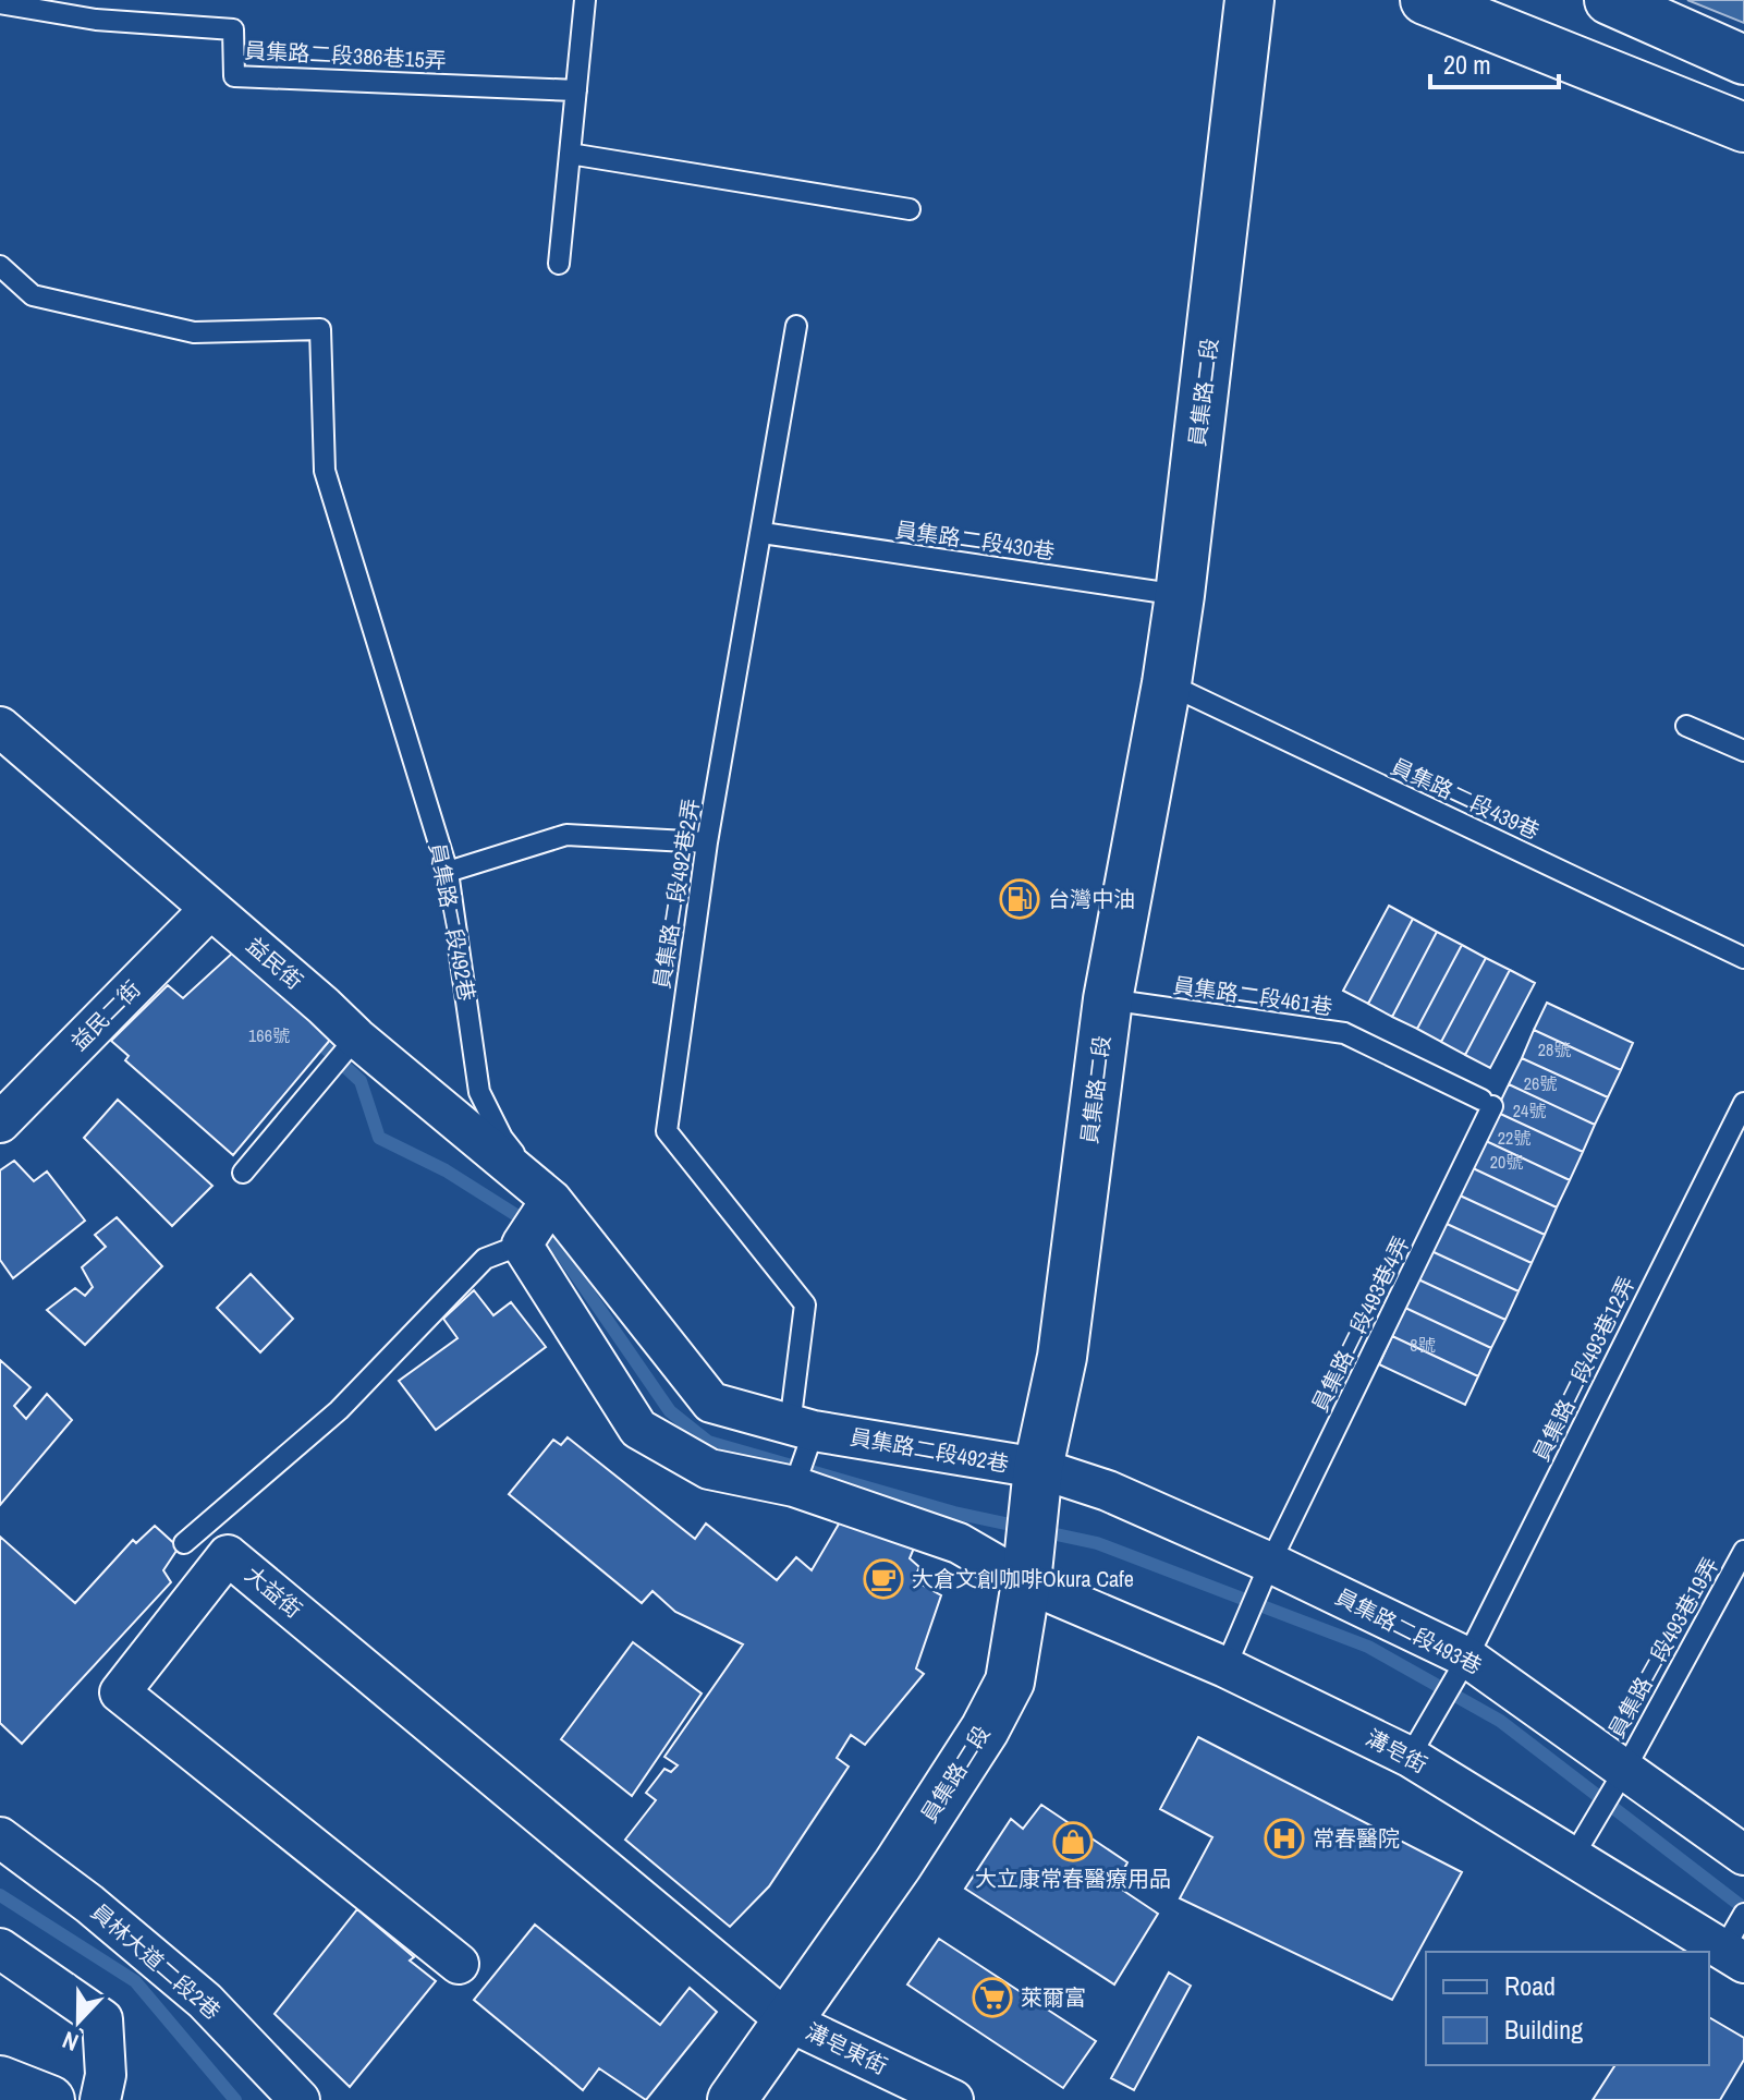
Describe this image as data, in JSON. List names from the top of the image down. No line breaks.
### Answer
{"streets":{"main road":["員集路二段"],"street":["員集路二段492巷","益民街","益民二街","大益街","員集路二段493巷","溝皂街","員林大道二段2巷","溝皂東街"],"lane":["員集路二段386巷15弄","員集路二段430巷","員集路二段439巷","員集路二段492巷2弄","員集路二段461巷","員集路二段493巷4弄","員集路二段493巷12弄","員集路二段493巷19弄"]},"crossings":[["員集路二段","員集路二段430巷"],["員集路二段","員集路二段439巷"],["員集路二段","員集路二段492巷"],["員集路二段","員集路二段461巷"],["員集路二段","大益街"],["員集路二段","員集路二段493巷"],["員集路二段","溝皂街"],["員集路二段","溝皂東街"],["員集路二段430巷","員集路二段492巷2弄"],["員集路二段492巷2弄","員集路二段492巷"],["員集路二段492巷","益民街"],["員集路二段492巷","員集路二段493巷"],["益民街","益民二街"],["員集路二段461巷","員集路二段493巷4弄"],["員集路二段493巷4弄","員集路二段493巷"],["員集路二段493巷4弄","溝皂街"],["員集路二段493巷12弄","員集路二段493巷"],["員集路二段493巷12弄","溝皂街"],["大益街","溝皂東街"],["員集路二段493巷","員集路二段493巷19弄"],["員集路二段493巷19弄","溝皂街"]],"places":{"fuel station":["台灣中油"],"cafe":["大倉文創咖啡Okura Cafe"],"hospital":["常春醫院"],"shop":["大立康常春醫療用品"],"supermarket":["萊爾富"]},"house_numbers":["166號","28號","26號","24號","22號","20號","8號"],"legend":["Road","Building"],"scale_bar":"20 m","north":"bottom"}
